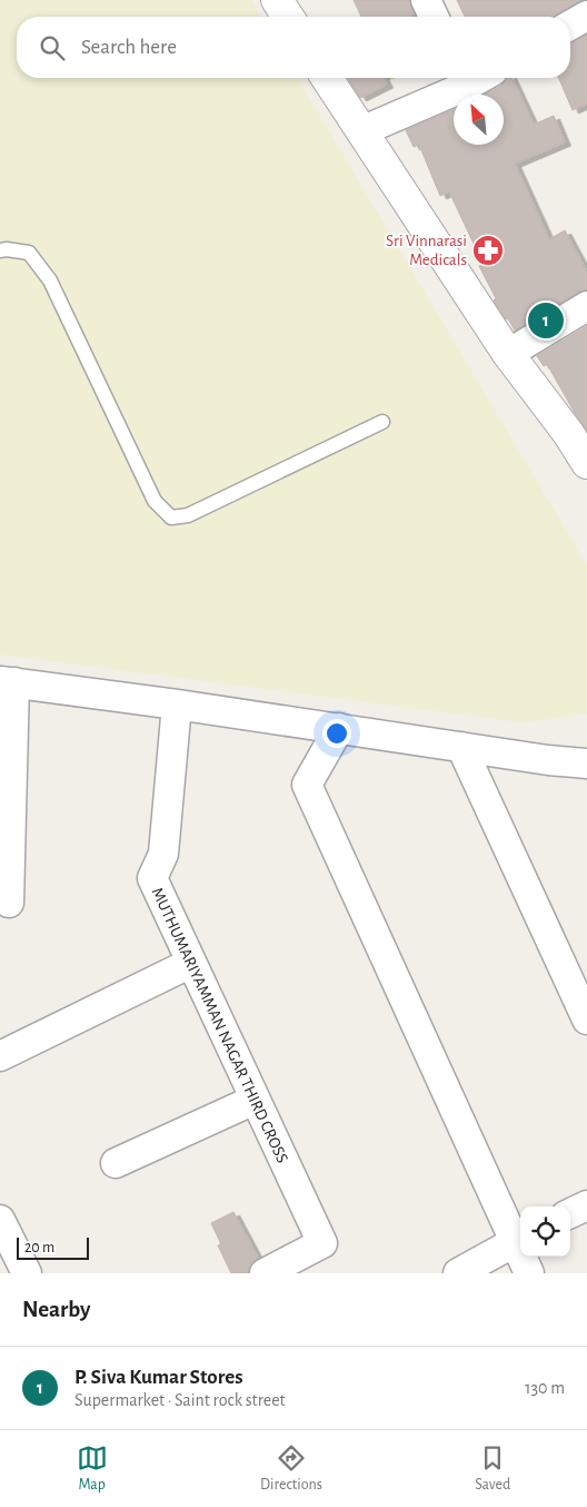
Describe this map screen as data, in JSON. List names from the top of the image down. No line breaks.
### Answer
{"streets":{"street":["MUTHUMARIYAMMAN NAGAR THIRD CROSS"]},"places":{"pharmacy":["Sri Vinnarasi Medicals"]},"scale_bar":"20 m","north":"top left","page":{"search":"Search here","pins":"1","scale":"20 m","heading":"Nearby","list":[{"mark":"1","name":"P. Siva Kumar Stores","note":"Supermarket · Saint rock street","value":"130 m"}],"nav":["Map","Directions","Saved"]}}
